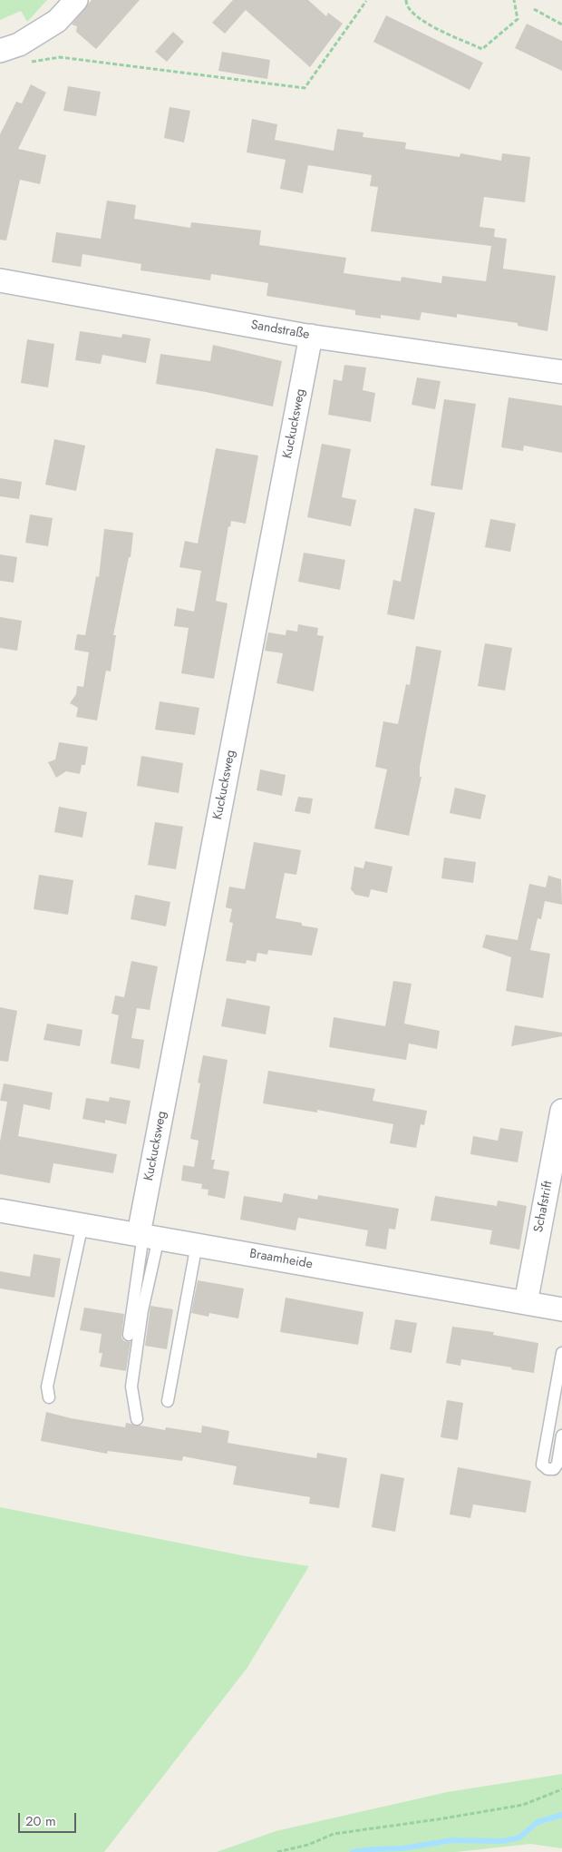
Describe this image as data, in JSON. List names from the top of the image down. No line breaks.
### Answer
{"streets":{"street":["Sandstraße","Kuckucksweg","Schafstrift","Braamheide"]},"crossings":[["Sandstraße","Kuckucksweg"],["Kuckucksweg","Braamheide"],["Schafstrift","Braamheide"]],"scale_bar":"20 m"}
